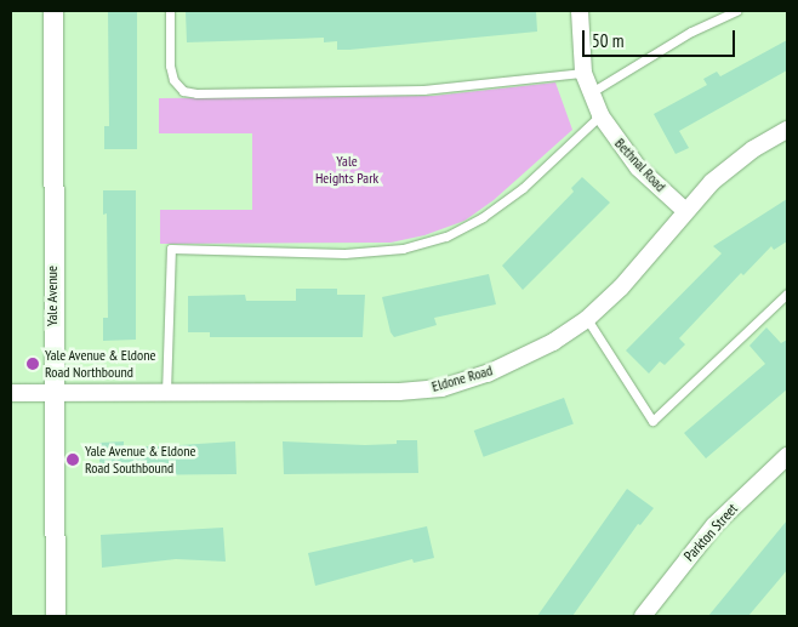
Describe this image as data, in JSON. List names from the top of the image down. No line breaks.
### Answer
{"streets":{"street":["Bethnal Road","Yale Avenue","Eldone Road","Parkton Street"]},"crossings":[["Bethnal Road","Eldone Road"],["Yale Avenue","Eldone Road"]],"parks":["Yale Heights Park"],"places":["Yale Avenue & Eldone Road Northbound","Yale Avenue & Eldone Road Southbound"],"scale_bar":"50 m"}
